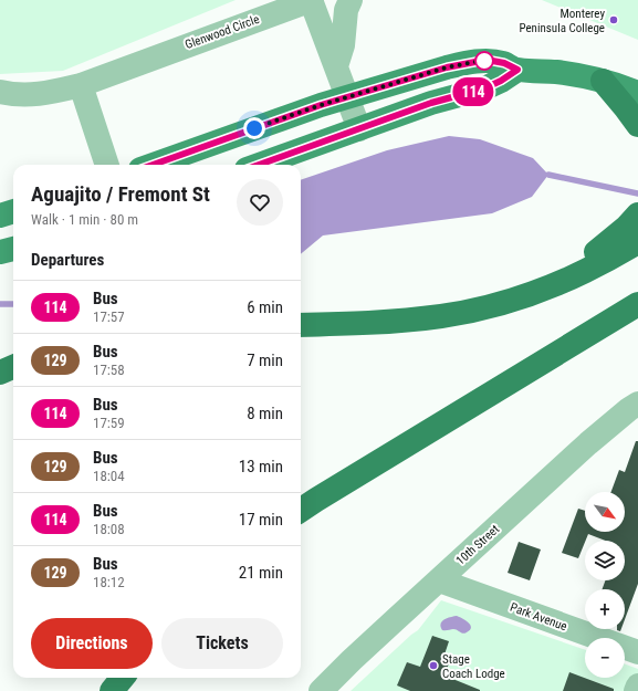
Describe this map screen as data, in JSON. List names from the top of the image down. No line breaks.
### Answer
{"streets":{"street":["Glenwood Circle","10th Street","Park Avenue"]},"crossings":[["10th Street","Park Avenue"]],"places":["Monterey Peninsula College","Stage Coach Lodge"],"lines":["bus line 114"],"north":"bottom right","page":{"on_map":"114","heading":[["Aguajito / Fremont St","Walk · 1 min · 80 m"],"Departures"],"list":[{"mark":"114","name":"Bus","note":"17:57","value":"6 min"},{"mark":"129","name":"Bus","note":"17:58","value":"7 min"},{"mark":"114","name":"Bus","note":"17:59","value":"8 min"},{"mark":"129","name":"Bus","note":"18:04","value":"13 min"},{"mark":"114","name":"Bus","note":"18:08","value":"17 min"},{"mark":"129","name":"Bus","note":"18:12","value":"21 min"}],"map_buttons":["+","−"],"buttons":["Directions","Tickets"]}}
